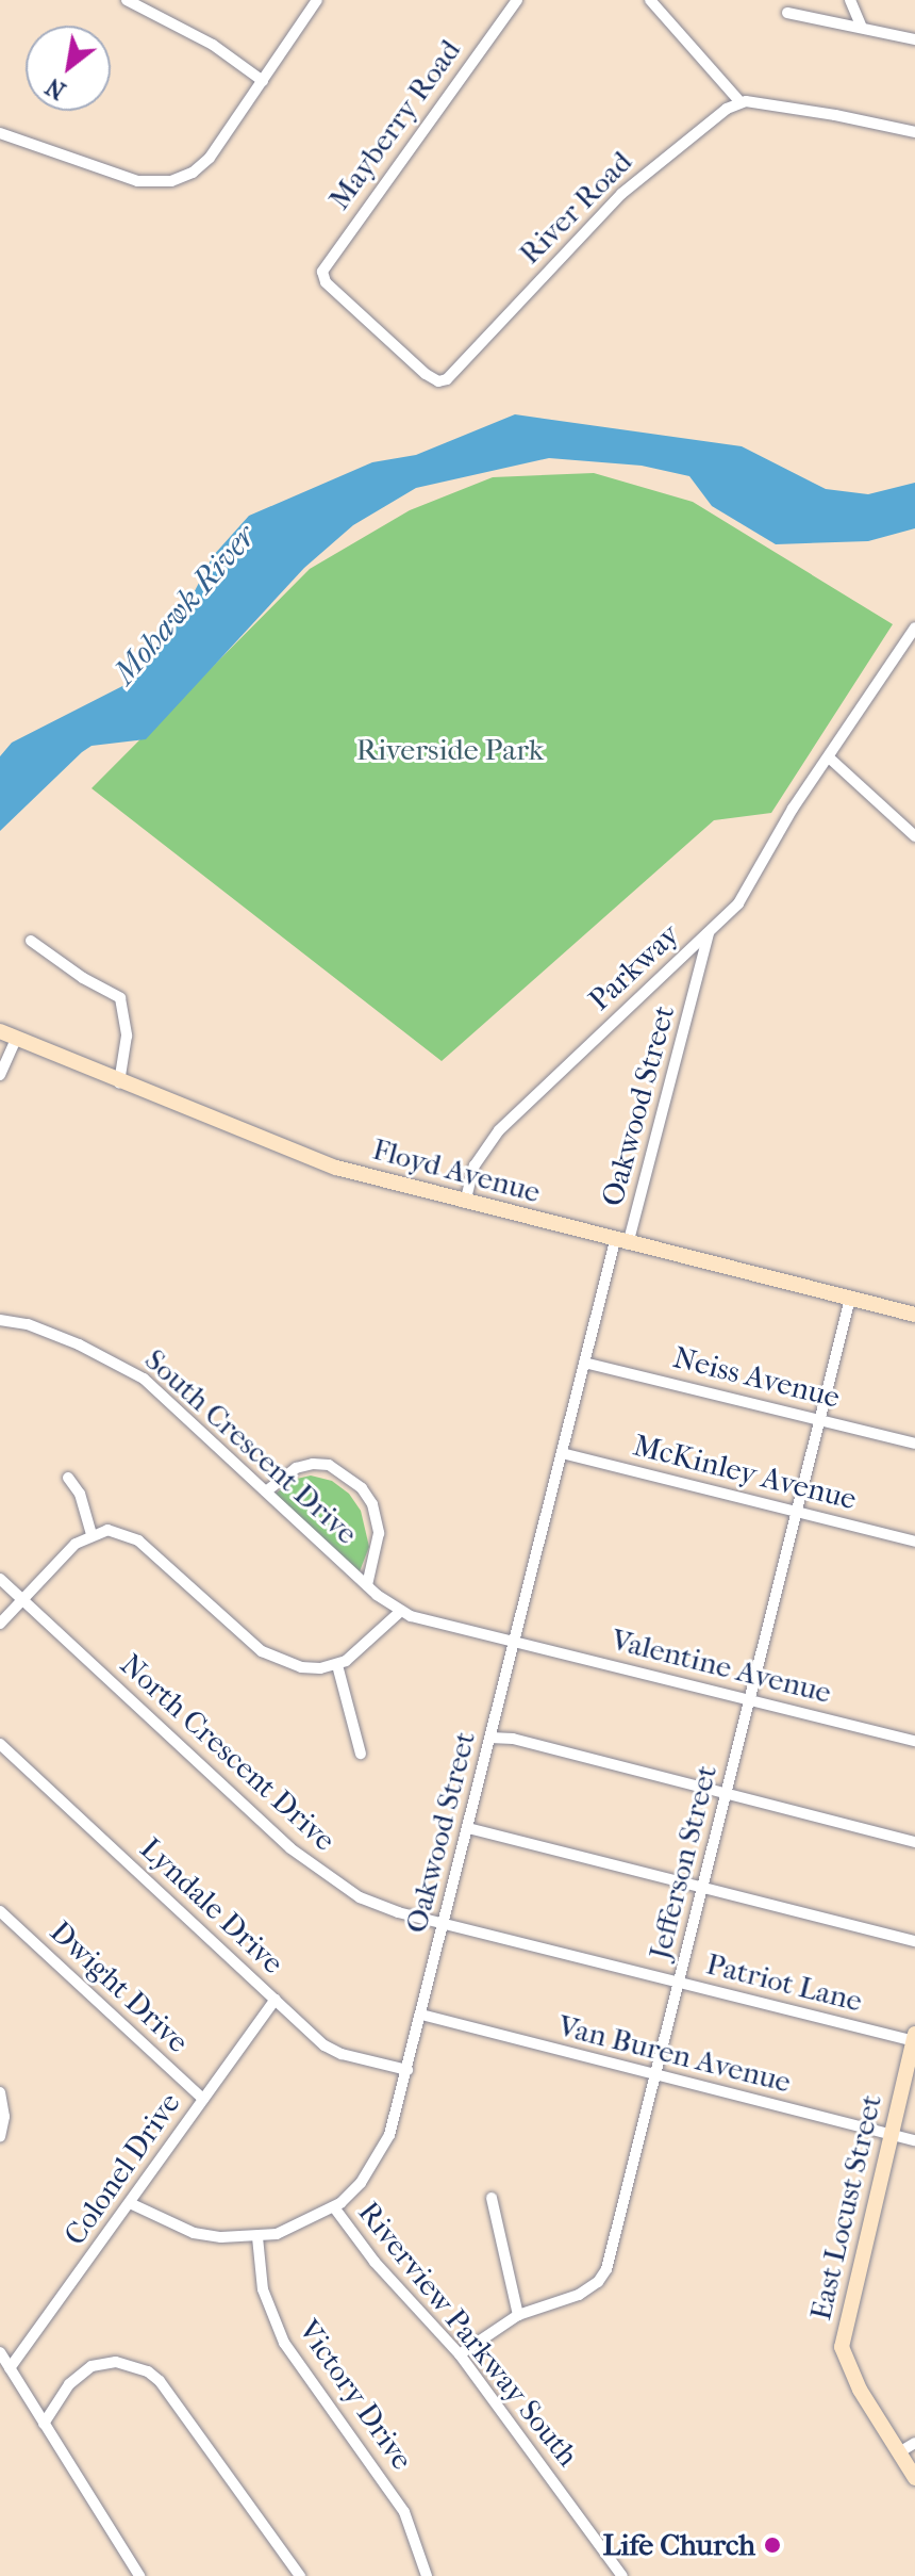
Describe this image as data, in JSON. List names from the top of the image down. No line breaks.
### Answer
{"streets":{"street":["Mayberry Road","River Road","Parkway","Oakwood Street","Floyd Avenue","Neiss Avenue","South Crescent Drive","McKinley Avenue","Valentine Avenue","North Crescent Drive","Jefferson Street","Lyndale Drive","Patriot Lane","Dwight Drive","Van Buren Avenue","Colonel Drive","East Locust Street","Riverview Parkway South","Victory Drive"]},"crossings":[["Mayberry Road","River Road"],["Parkway","Oakwood Street"],["Parkway","Floyd Avenue"],["Oakwood Street","Floyd Avenue"],["Oakwood Street","Neiss Avenue"],["Oakwood Street","McKinley Avenue"],["Oakwood Street","Valentine Avenue"],["Oakwood Street","North Crescent Drive"],["Oakwood Street","Lyndale Drive"],["Oakwood Street","Patriot Lane"],["Oakwood Street","Van Buren Avenue"],["Oakwood Street","Colonel Drive"],["Oakwood Street","Riverview Parkway South"],["Oakwood Street","Victory Drive"],["Floyd Avenue","Jefferson Street"],["Neiss Avenue","Jefferson Street"],["South Crescent Drive","Valentine Avenue"],["McKinley Avenue","Jefferson Street"],["Valentine Avenue","Jefferson Street"],["North Crescent Drive","Patriot Lane"],["Jefferson Street","Patriot Lane"],["Jefferson Street","Van Buren Avenue"],["Jefferson Street","Riverview Parkway South"],["Lyndale Drive","Colonel Drive"],["Patriot Lane","East Locust Street"],["Dwight Drive","Colonel Drive"],["Van Buren Avenue","East Locust Street"]],"water":["Mohawk River"],"parks":["Riverside Park"],"places":["Life Church"],"north":"bottom left"}
